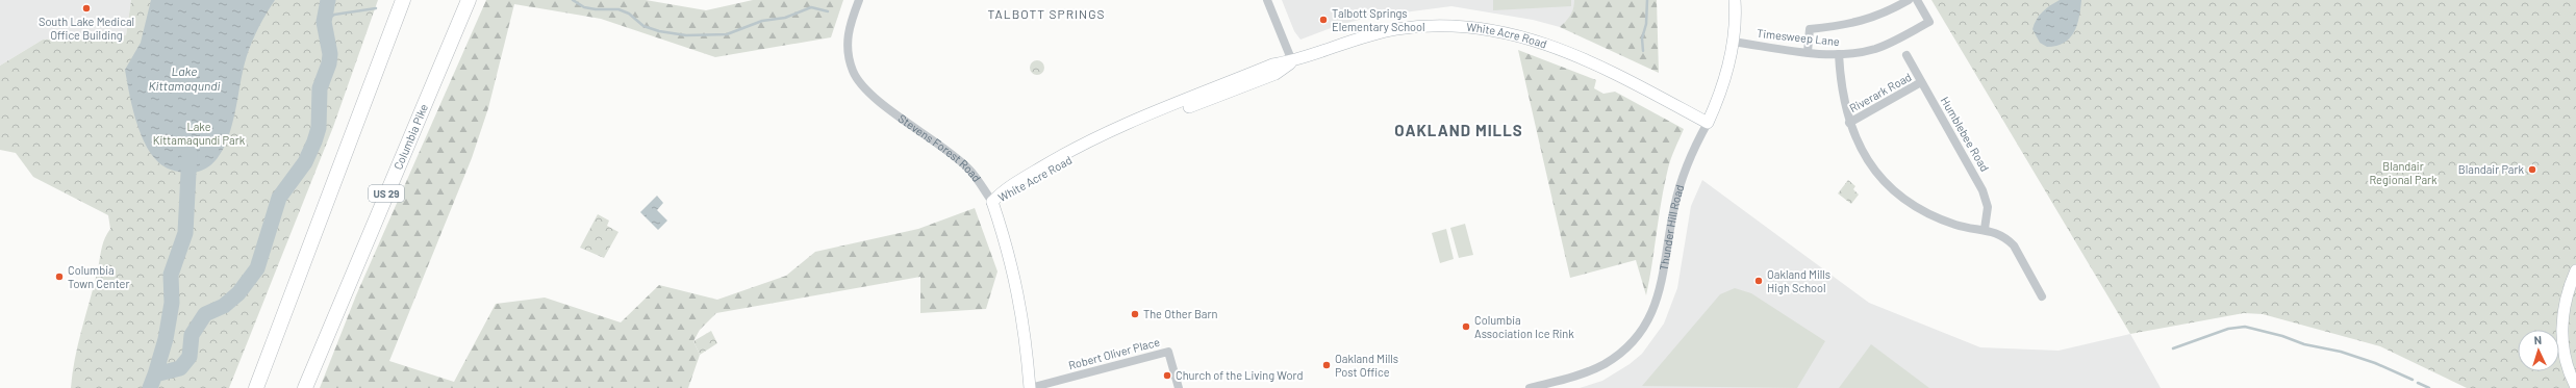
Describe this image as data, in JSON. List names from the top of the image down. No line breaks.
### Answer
{"streets":{"highway":["Columbia Pike","US 29"],"street":["White Acre Road","Timesweep Lane","Riverark Road","Humblebee Road","Stevens Forest Road","Thunder Hill Road","Robert Oliver Place"]},"crossings":[["White Acre Road","Stevens Forest Road"],["White Acre Road","Thunder Hill Road"],["Timesweep Lane","Thunder Hill Road"],["Riverark Road","Humblebee Road"],["Stevens Forest Road","Robert Oliver Place"]],"districts":["TALBOTT SPRINGS","OAKLAND MILLS"],"water":["Lake Kittamaqundi"],"parks":["Lake Kittamaqundi Park","Blandair Regional Park"],"places":["South Lake Medical Office Building","Talbott Springs Elementary School","Blandair Park","Columbia Town Center","Oakland Mills High School","The Other Barn","Columbia Association Ice Rink","Oakland Mills Post Office","Church of the Living Word"],"north":"top"}
